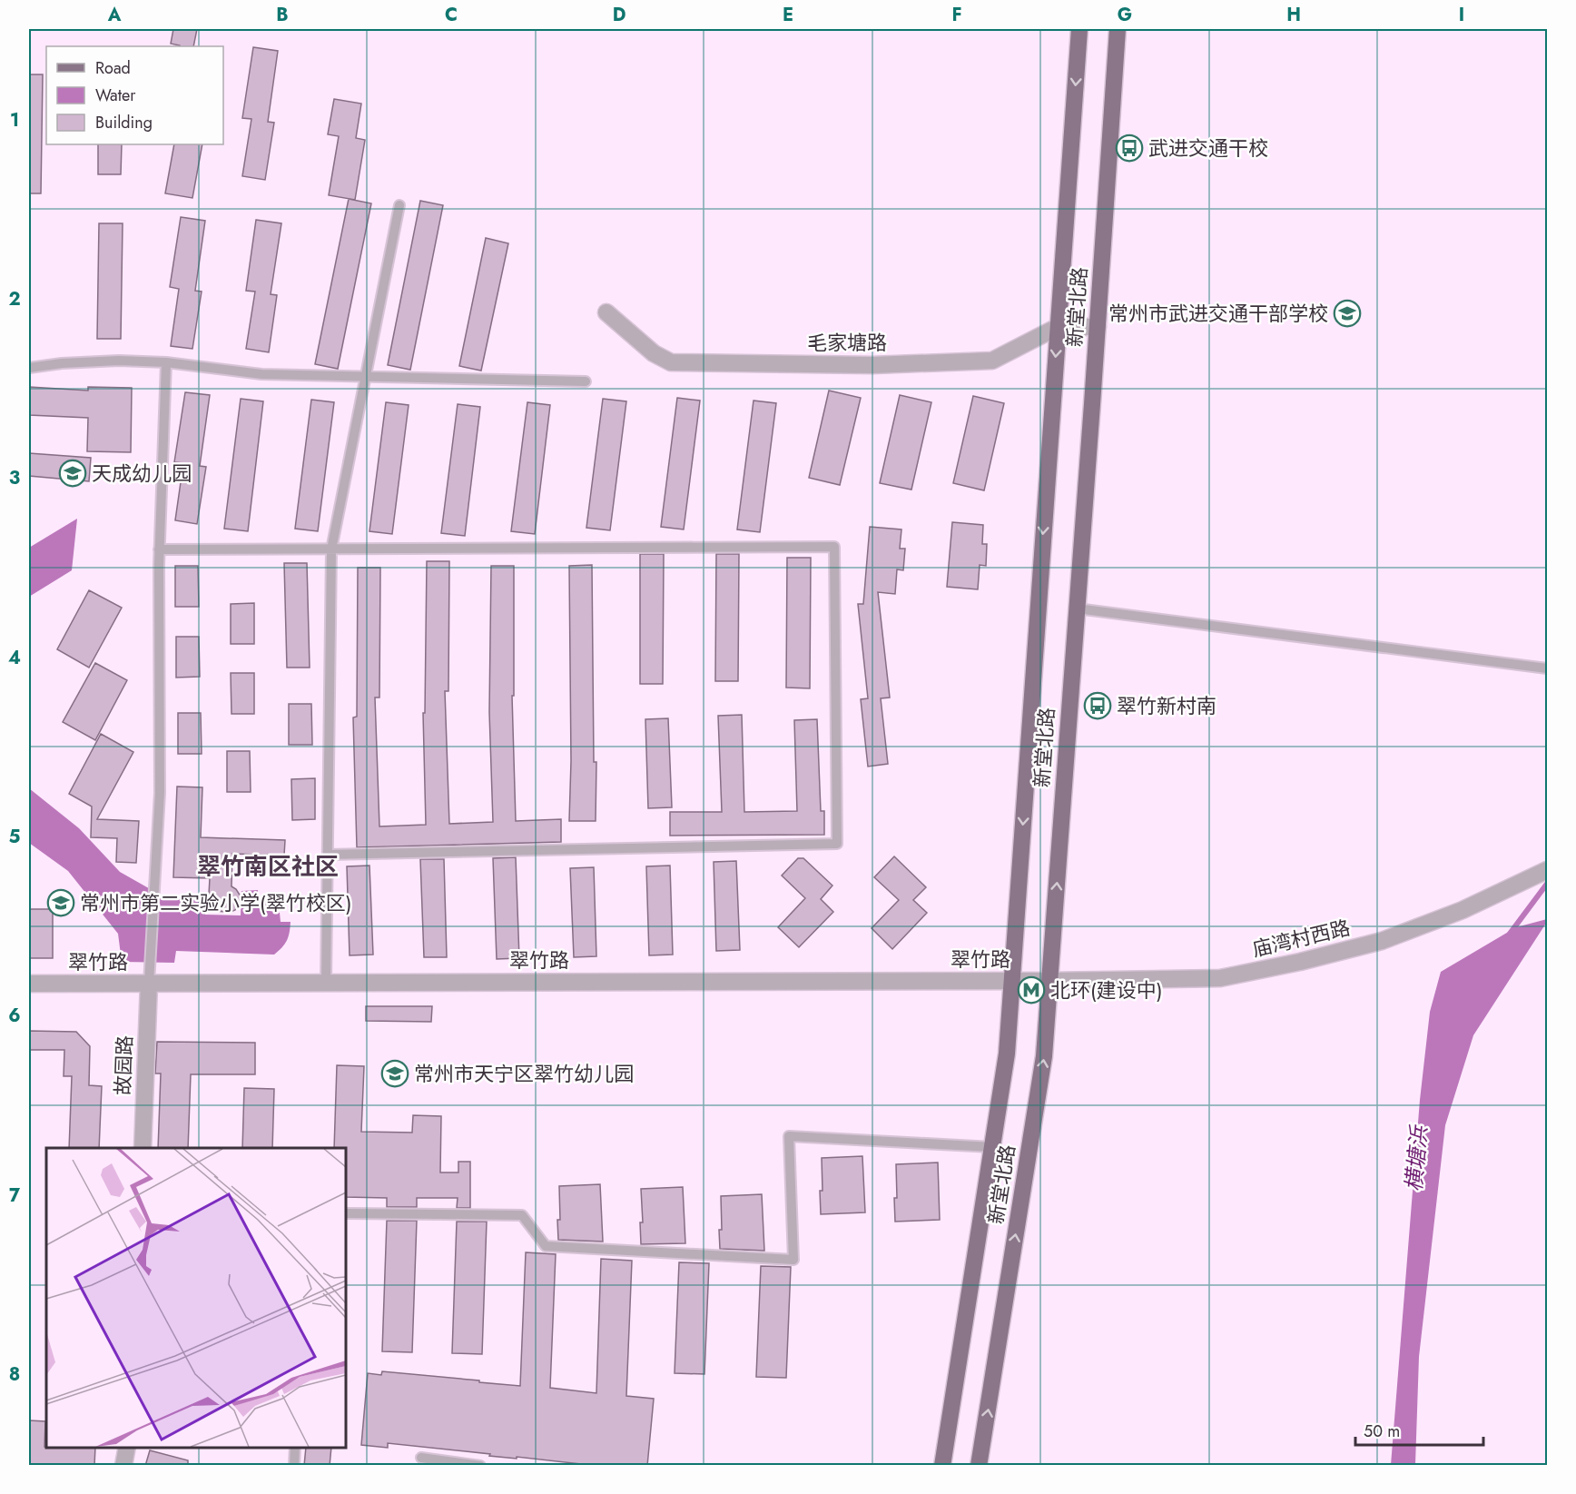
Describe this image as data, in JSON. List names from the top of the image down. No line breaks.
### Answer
{"streets":{"main road":["新堂北路"],"street":["毛家塘路","庙湾村西路","翠竹路","故园路"]},"crossings":[["新堂北路","毛家塘路"],["新堂北路","庙湾村西路"],["新堂北路","翠竹路"],["庙湾村西路","翠竹路"],["翠竹路","故园路"]],"districts":["翠竹南区社区"],"water":["横塘浜"],"places":{"bus stop":["武进交通干校","翠竹新村南"],"school or university":["常州市武进交通干部学校","天成幼儿园","常州市第二实验小学(翠竹校区)","常州市天宁区翠竹幼儿园"],"metro station":["北环(建设中)"]},"legend":["Road","Water","Building"],"scale_bar":"50 m","grid":{"columns":["A","B","C","D","E","F","G","H","I"],"rows":["1","2","3","4","5","6","7","8"]}}
